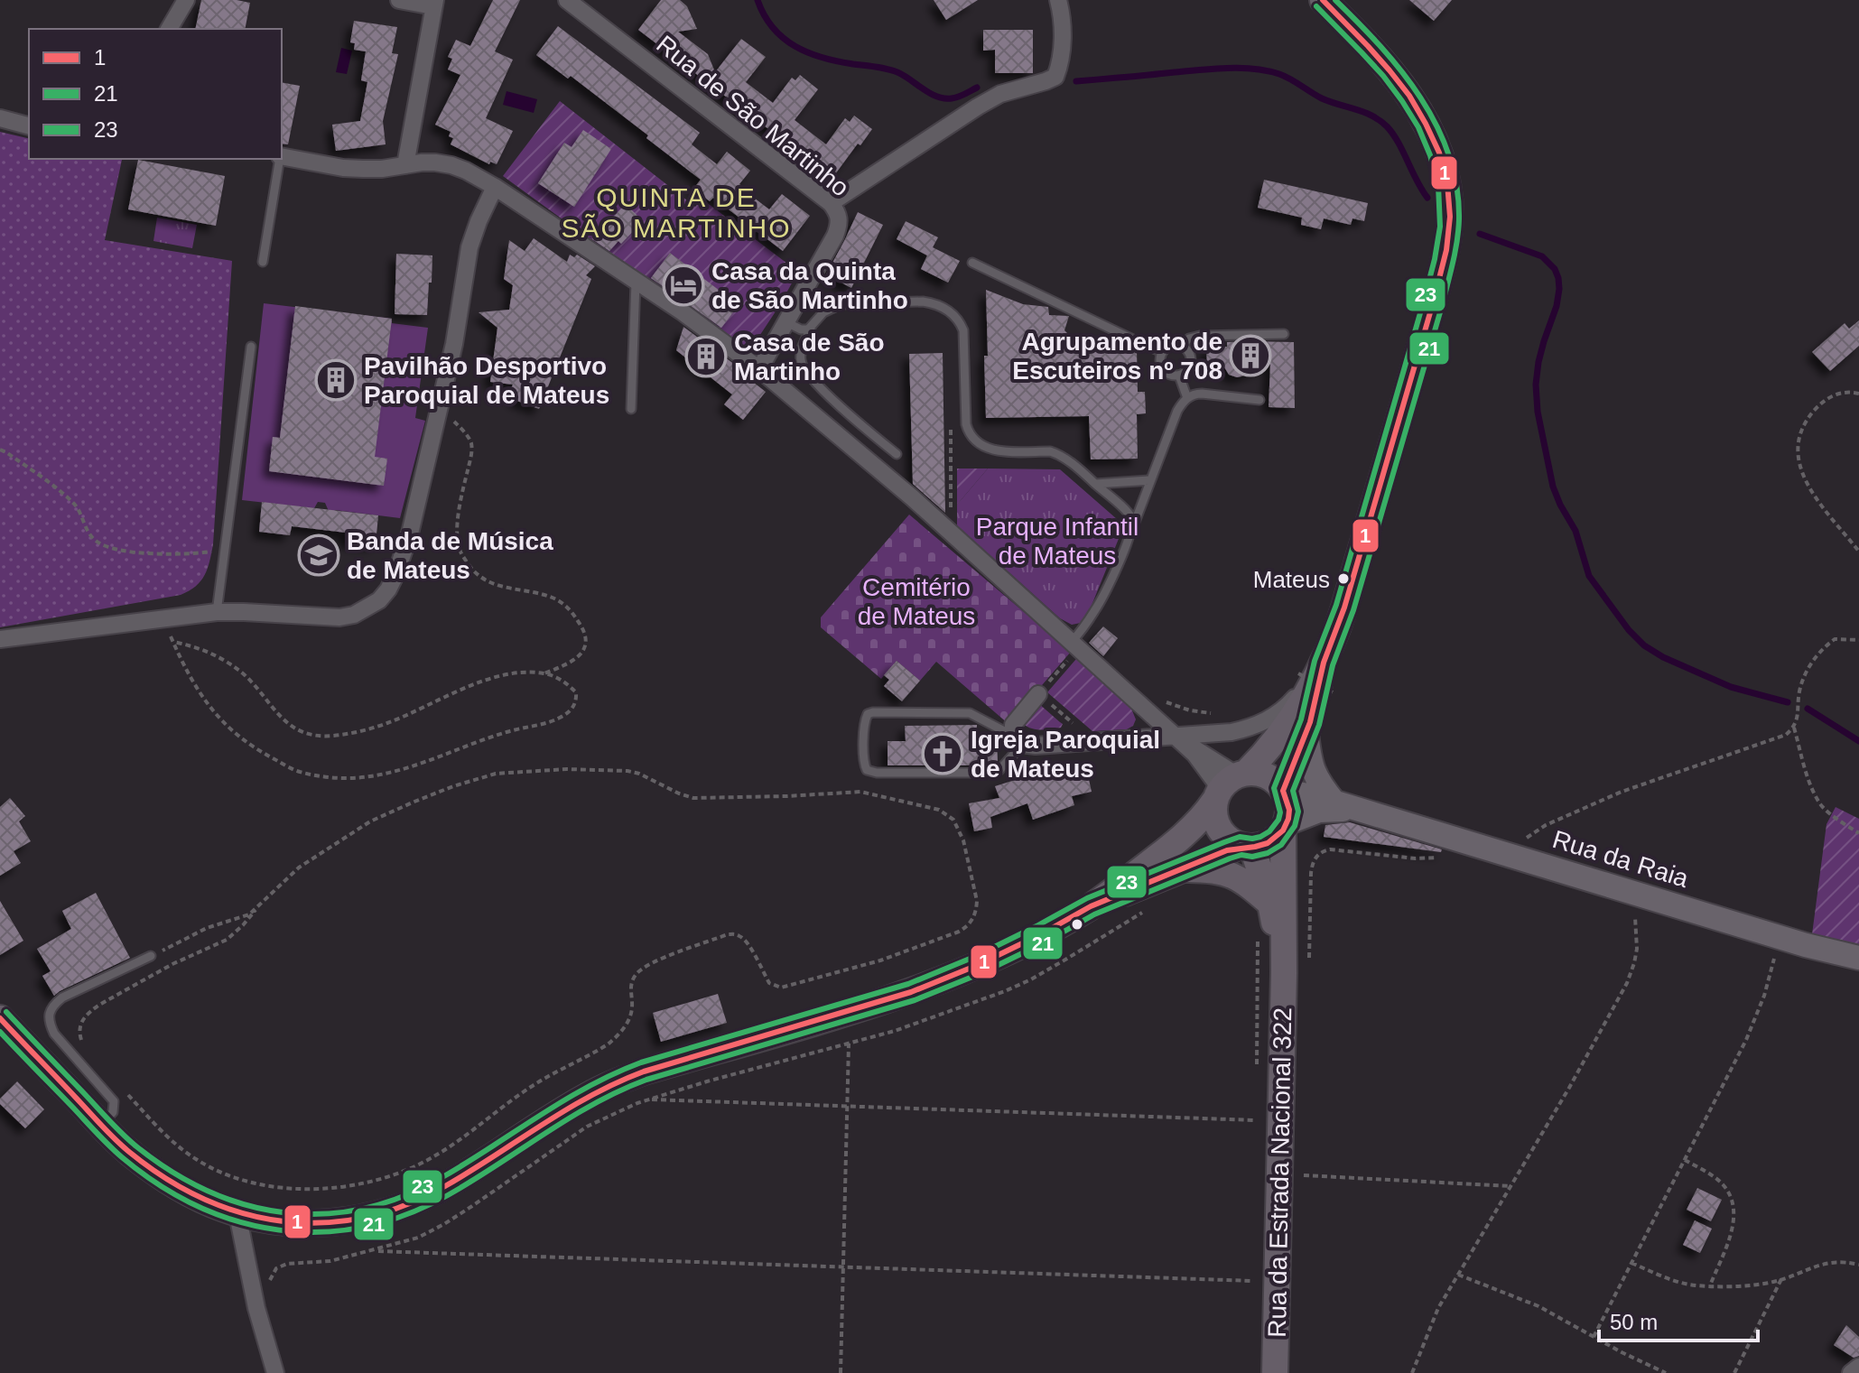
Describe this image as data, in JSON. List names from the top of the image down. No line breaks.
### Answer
{"streets":{"main road":["Rua da Raia","Rua da Estrada Nacional 322"],"street":["Rua de São Martinho"]},"districts":["QUINTA DE SÃO MARTINHO"],"parks":["Parque Infantil de Mateus","Cemitério de Mateus"],"places":{"hotel":["Casa da Quinta de São Martinho"],"building":["Agrupamento de Escuteiros nº 708","Casa de São Martinho","Pavilhão Desportivo Paroquial de Mateus"],"school or university":["Banda de Música de Mateus"],"other":["Mateus"],"church":["Igreja Paroquial de Mateus"]},"lines":["transit line 1","transit line 21","transit line 23"],"legend":["1","21","23"],"scale_bar":"50 m"}
